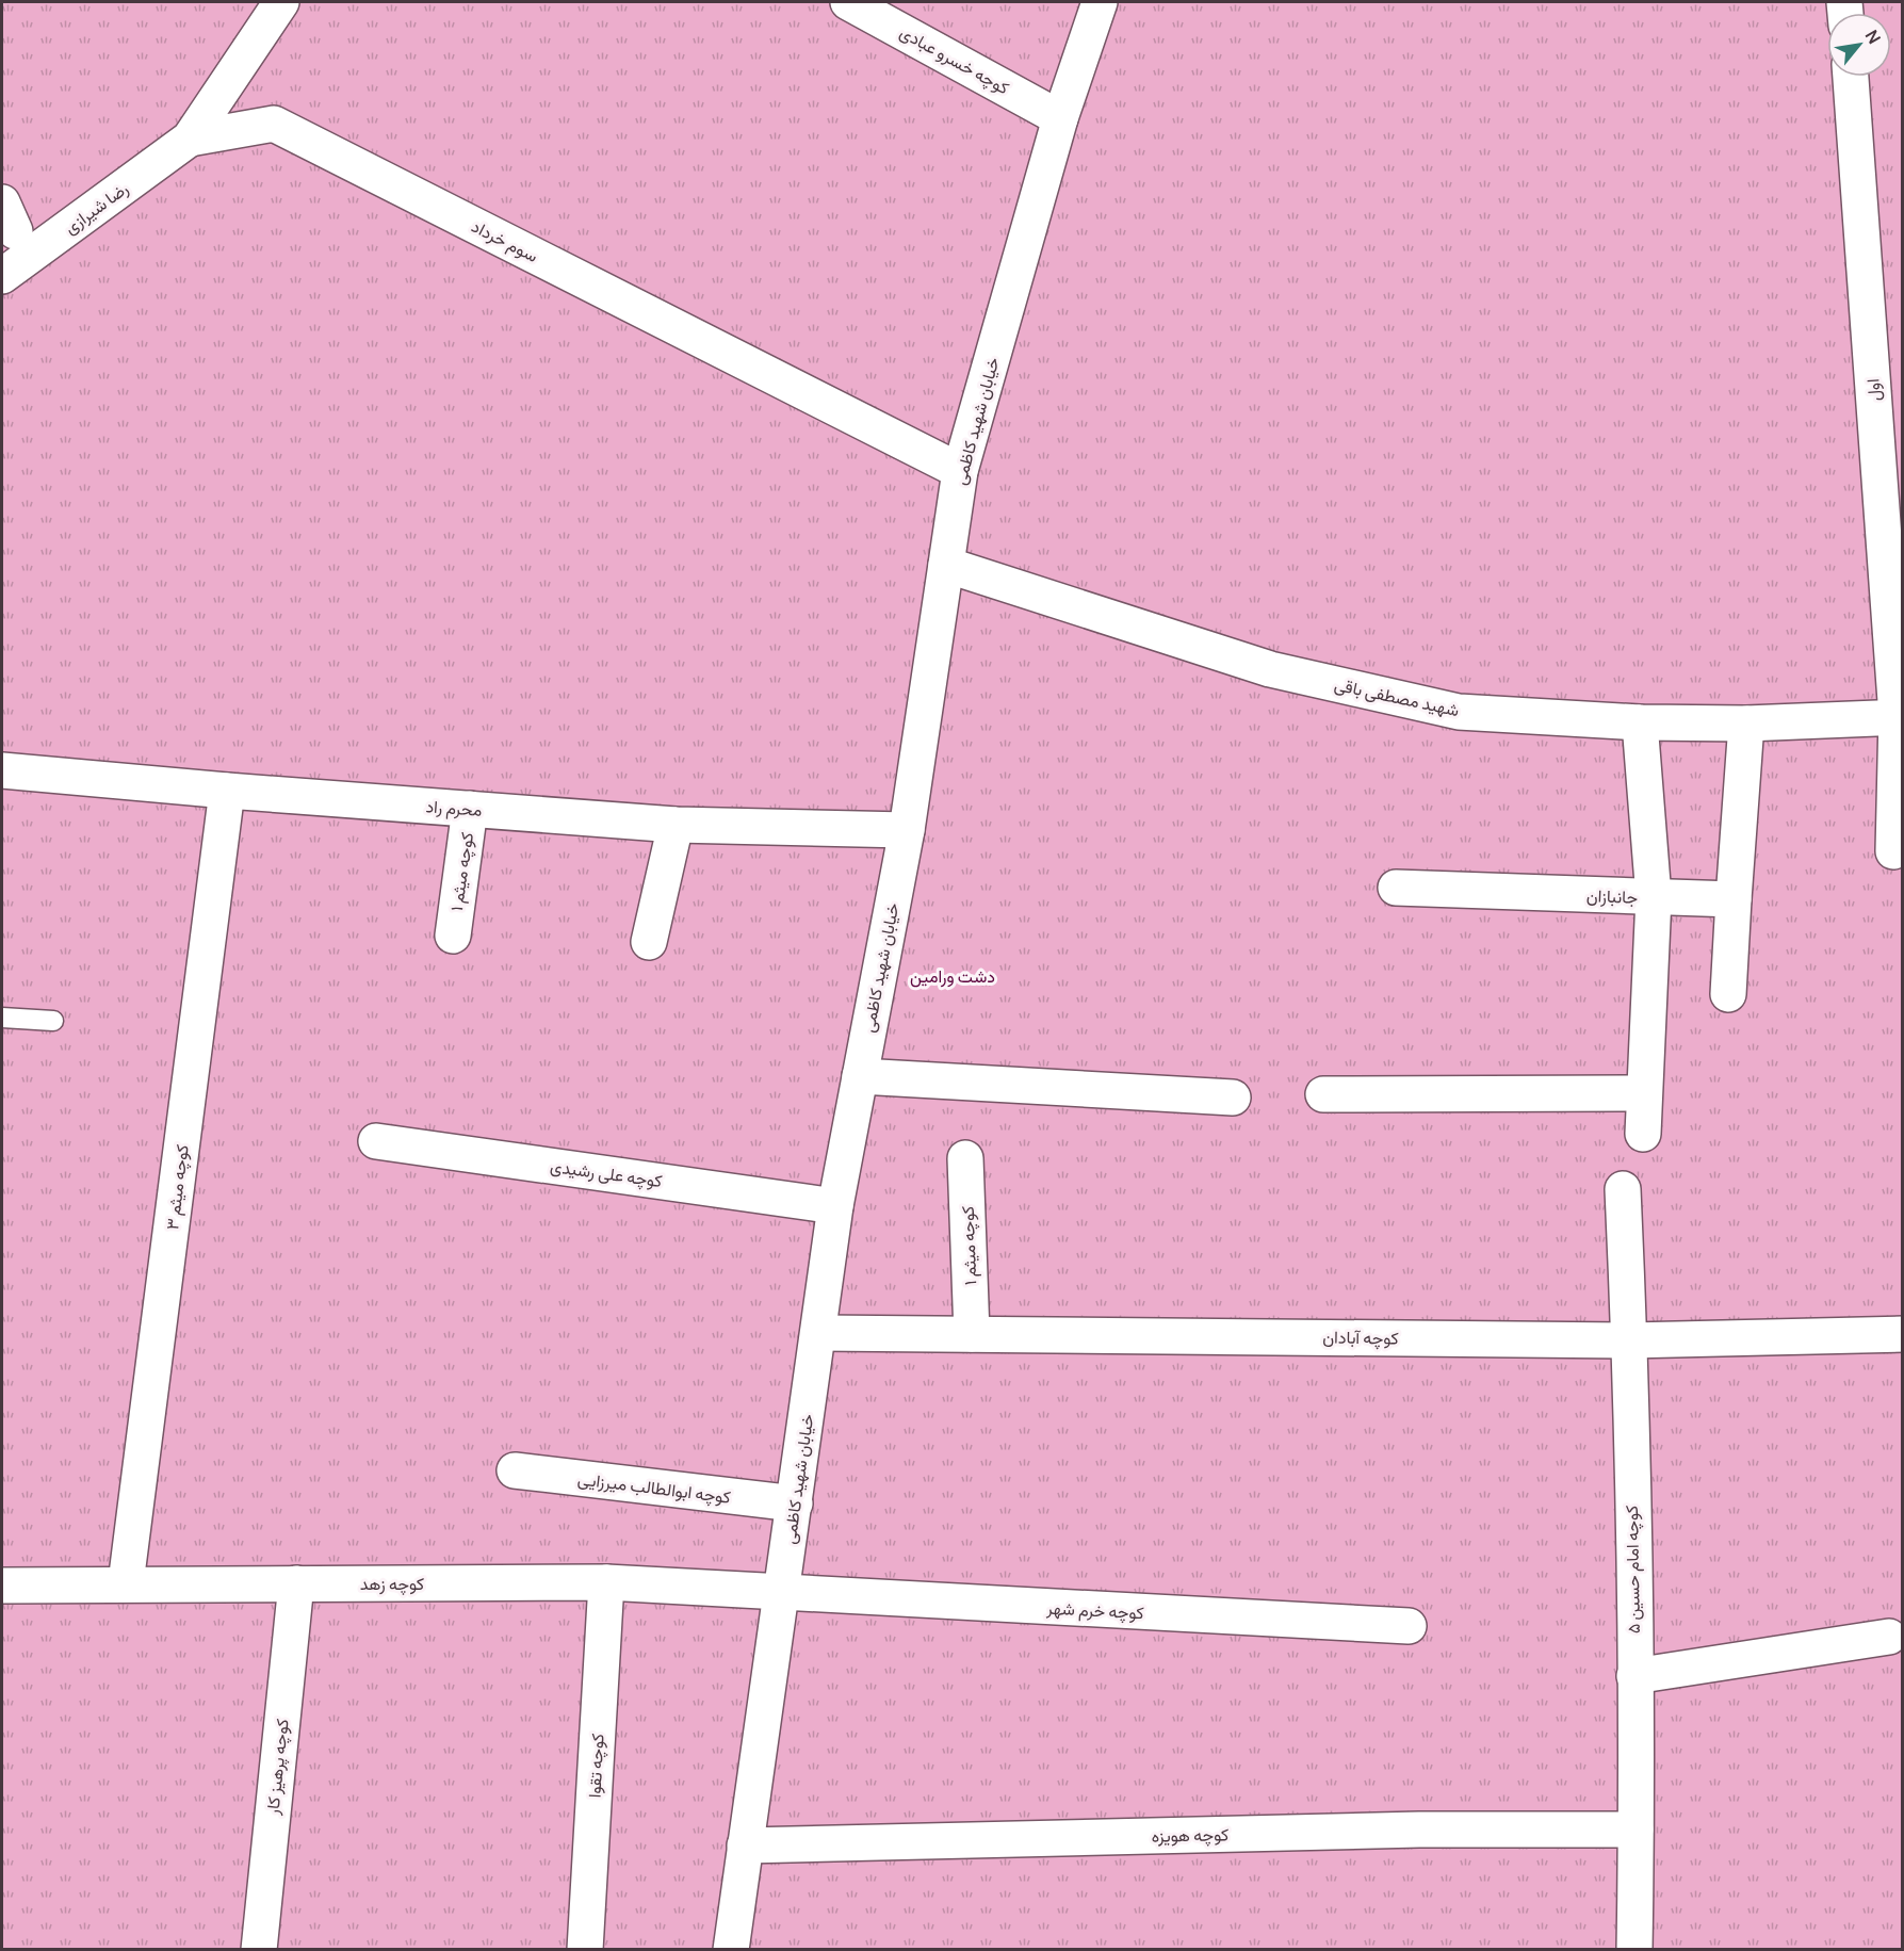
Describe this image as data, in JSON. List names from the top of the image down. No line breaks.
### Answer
{"streets":{"street":["کوچه خسرو عبادی","رضا شیرازی","سوم خرداد","اول","خیابان شهید کاظمی","شهید مصطفی باقی","محرم راد","کوچه میثم ۱","جانبازان","کوچه علی رشیدی","کوچه میثم ۳","کوچه آبادان","کوچه ابوالطالب میرزایی","کوچه امام حسین ۵","کوچه زهد","کوچه خرم شهر","کوچه تقوا","کوچه پرهیز کار","کوچه هویزه"]},"crossings":[["کوچه خسرو عبادی","خیابان شهید کاظمی"],["رضا شیرازی","سوم خرداد"],["سوم خرداد","خیابان شهید کاظمی"],["اول","شهید مصطفی باقی"],["خیابان شهید کاظمی","شهید مصطفی باقی"],["خیابان شهید کاظمی","محرم راد"],["خیابان شهید کاظمی","کوچه علی رشیدی"],["خیابان شهید کاظمی","کوچه آبادان"],["خیابان شهید کاظمی","کوچه ابوالطالب میرزایی"],["خیابان شهید کاظمی","کوچه زهد"],["خیابان شهید کاظمی","کوچه خرم شهر"],["خیابان شهید کاظمی","کوچه هویزه"],["محرم راد","کوچه میثم ۱"],["محرم راد","کوچه میثم ۳"],["کوچه میثم ۱","کوچه آبادان"],["کوچه میثم ۳","کوچه زهد"],["کوچه آبادان","کوچه امام حسین ۵"],["کوچه امام حسین ۵","کوچه هویزه"],["کوچه زهد","کوچه خرم شهر"],["کوچه زهد","کوچه تقوا"],["کوچه زهد","کوچه پرهیز کار"]],"parks":["دشت ورامین"],"north":"top right"}
